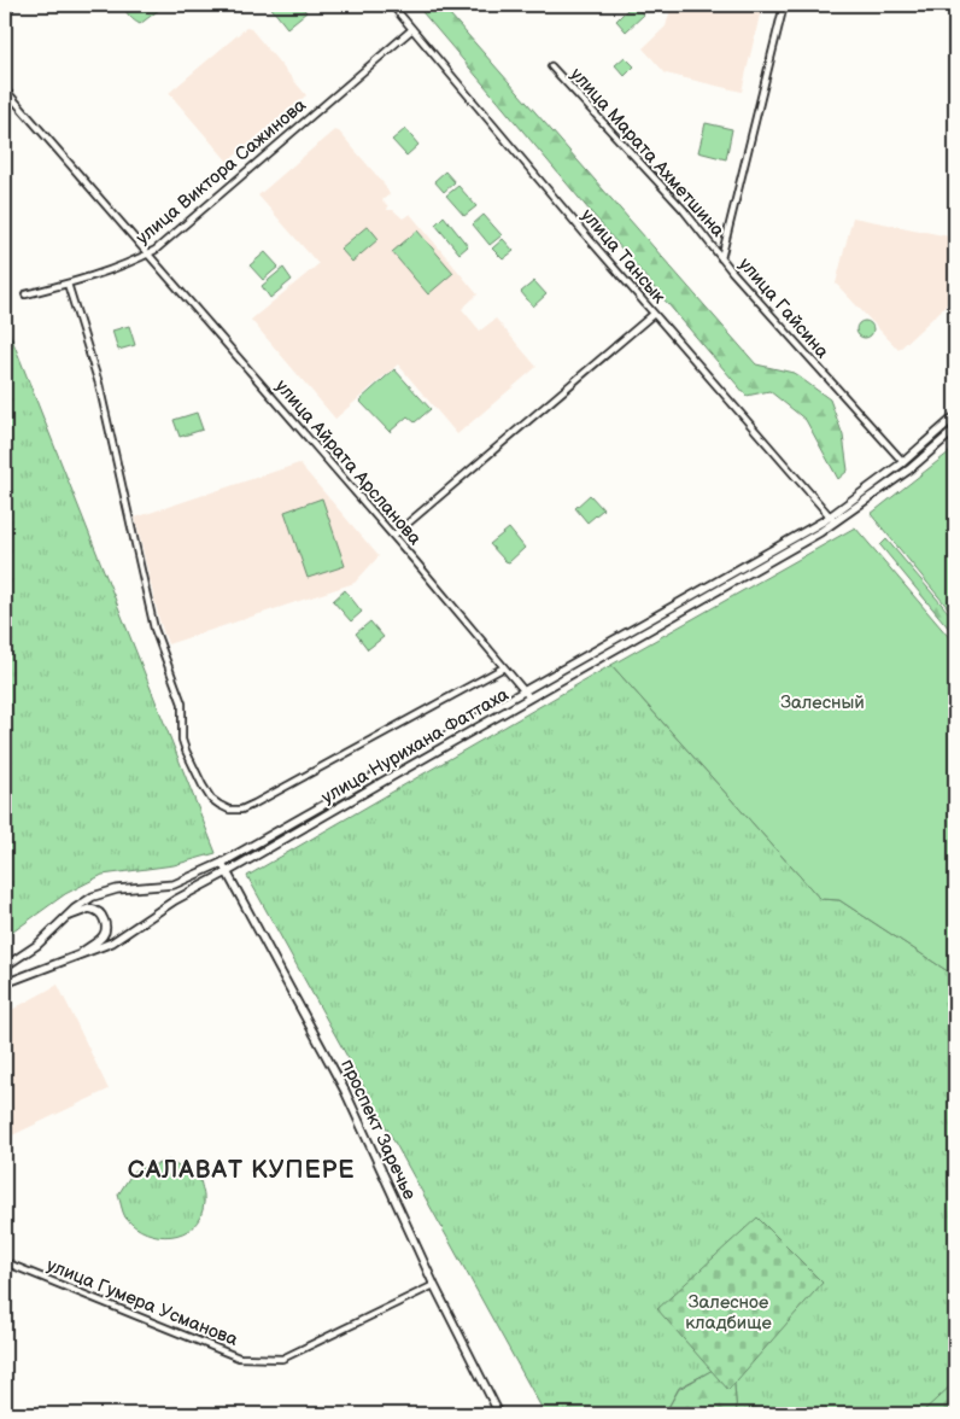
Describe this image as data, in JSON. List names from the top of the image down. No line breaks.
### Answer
{"streets":{"street":["улица Марата Ахметшина","улица Виктора Сажинова","улица Тансык","улица Гайсина","улица Айрата Арсланова","улица Нурихана Фаттаха","проспект Заречье","улица Гумера Усманова"]},"crossings":[["улица Марата Ахметшина","улица Гайсина"],["улица Виктора Сажинова","улица Тансык"],["улица Виктора Сажинова","улица Айрата Арсланова"],["улица Тансык","улица Нурихана Фаттаха"],["улица Айрата Арсланова","улица Нурихана Фаттаха"],["улица Нурихана Фаттаха","проспект Заречье"],["проспект Заречье","улица Гумера Усманова"]],"districts":["САЛАВАТ КУПЕРЕ"],"parks":["Залесный","Залесное кладбище"]}
